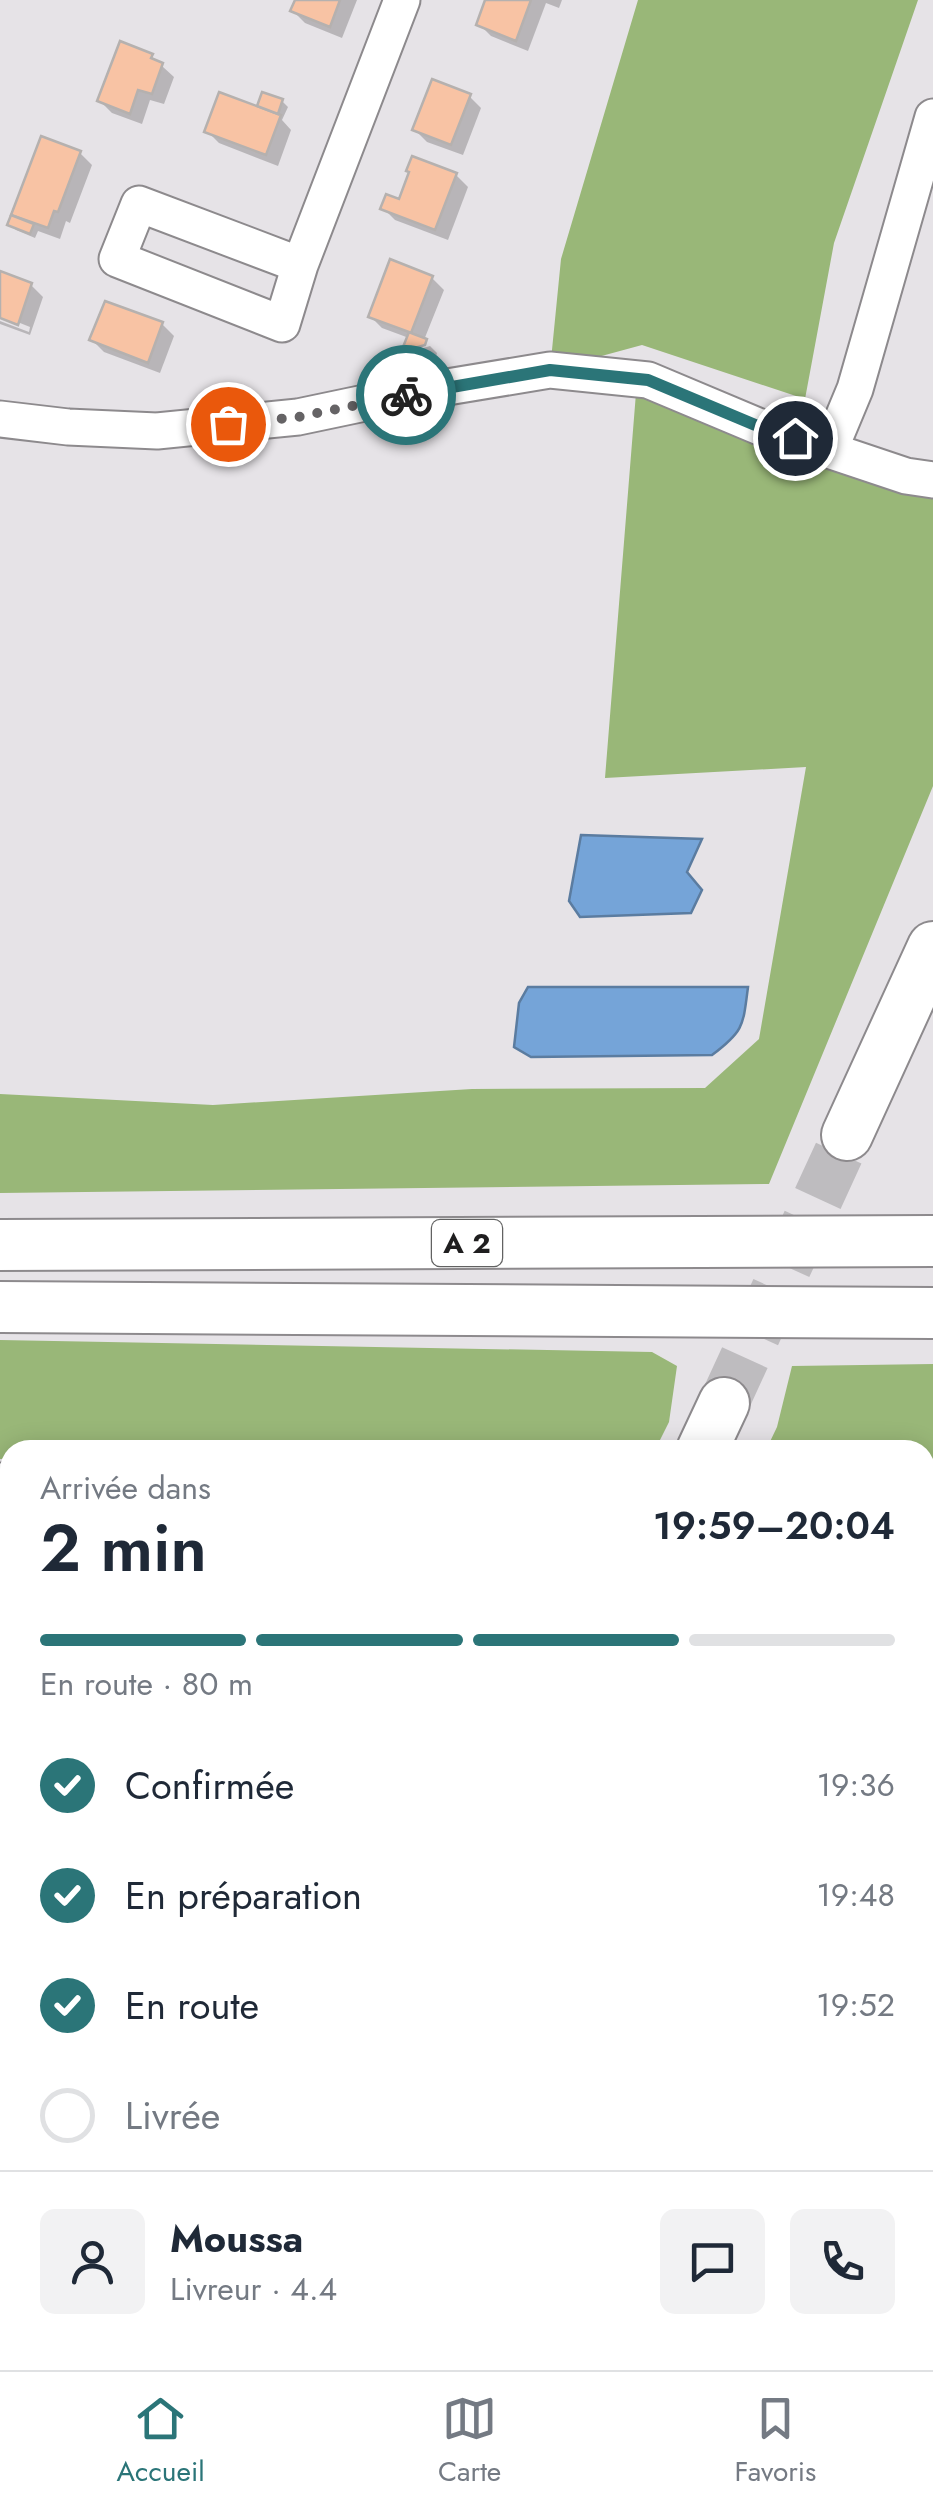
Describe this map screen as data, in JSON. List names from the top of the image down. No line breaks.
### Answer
{"streets":{"highway":["A 2"]},"page":{"heading":["2 min","Arrivée dans","19:59–20:04"],"panel":["Moussa","Livreur · 4.4"],"bar":"En route · 80 m","list":[["Confirmée","19:36"],["En préparation","19:48"],["En route","19:52"],"Livrée"],"tabs":["Accueil","Carte","Favoris"]}}
